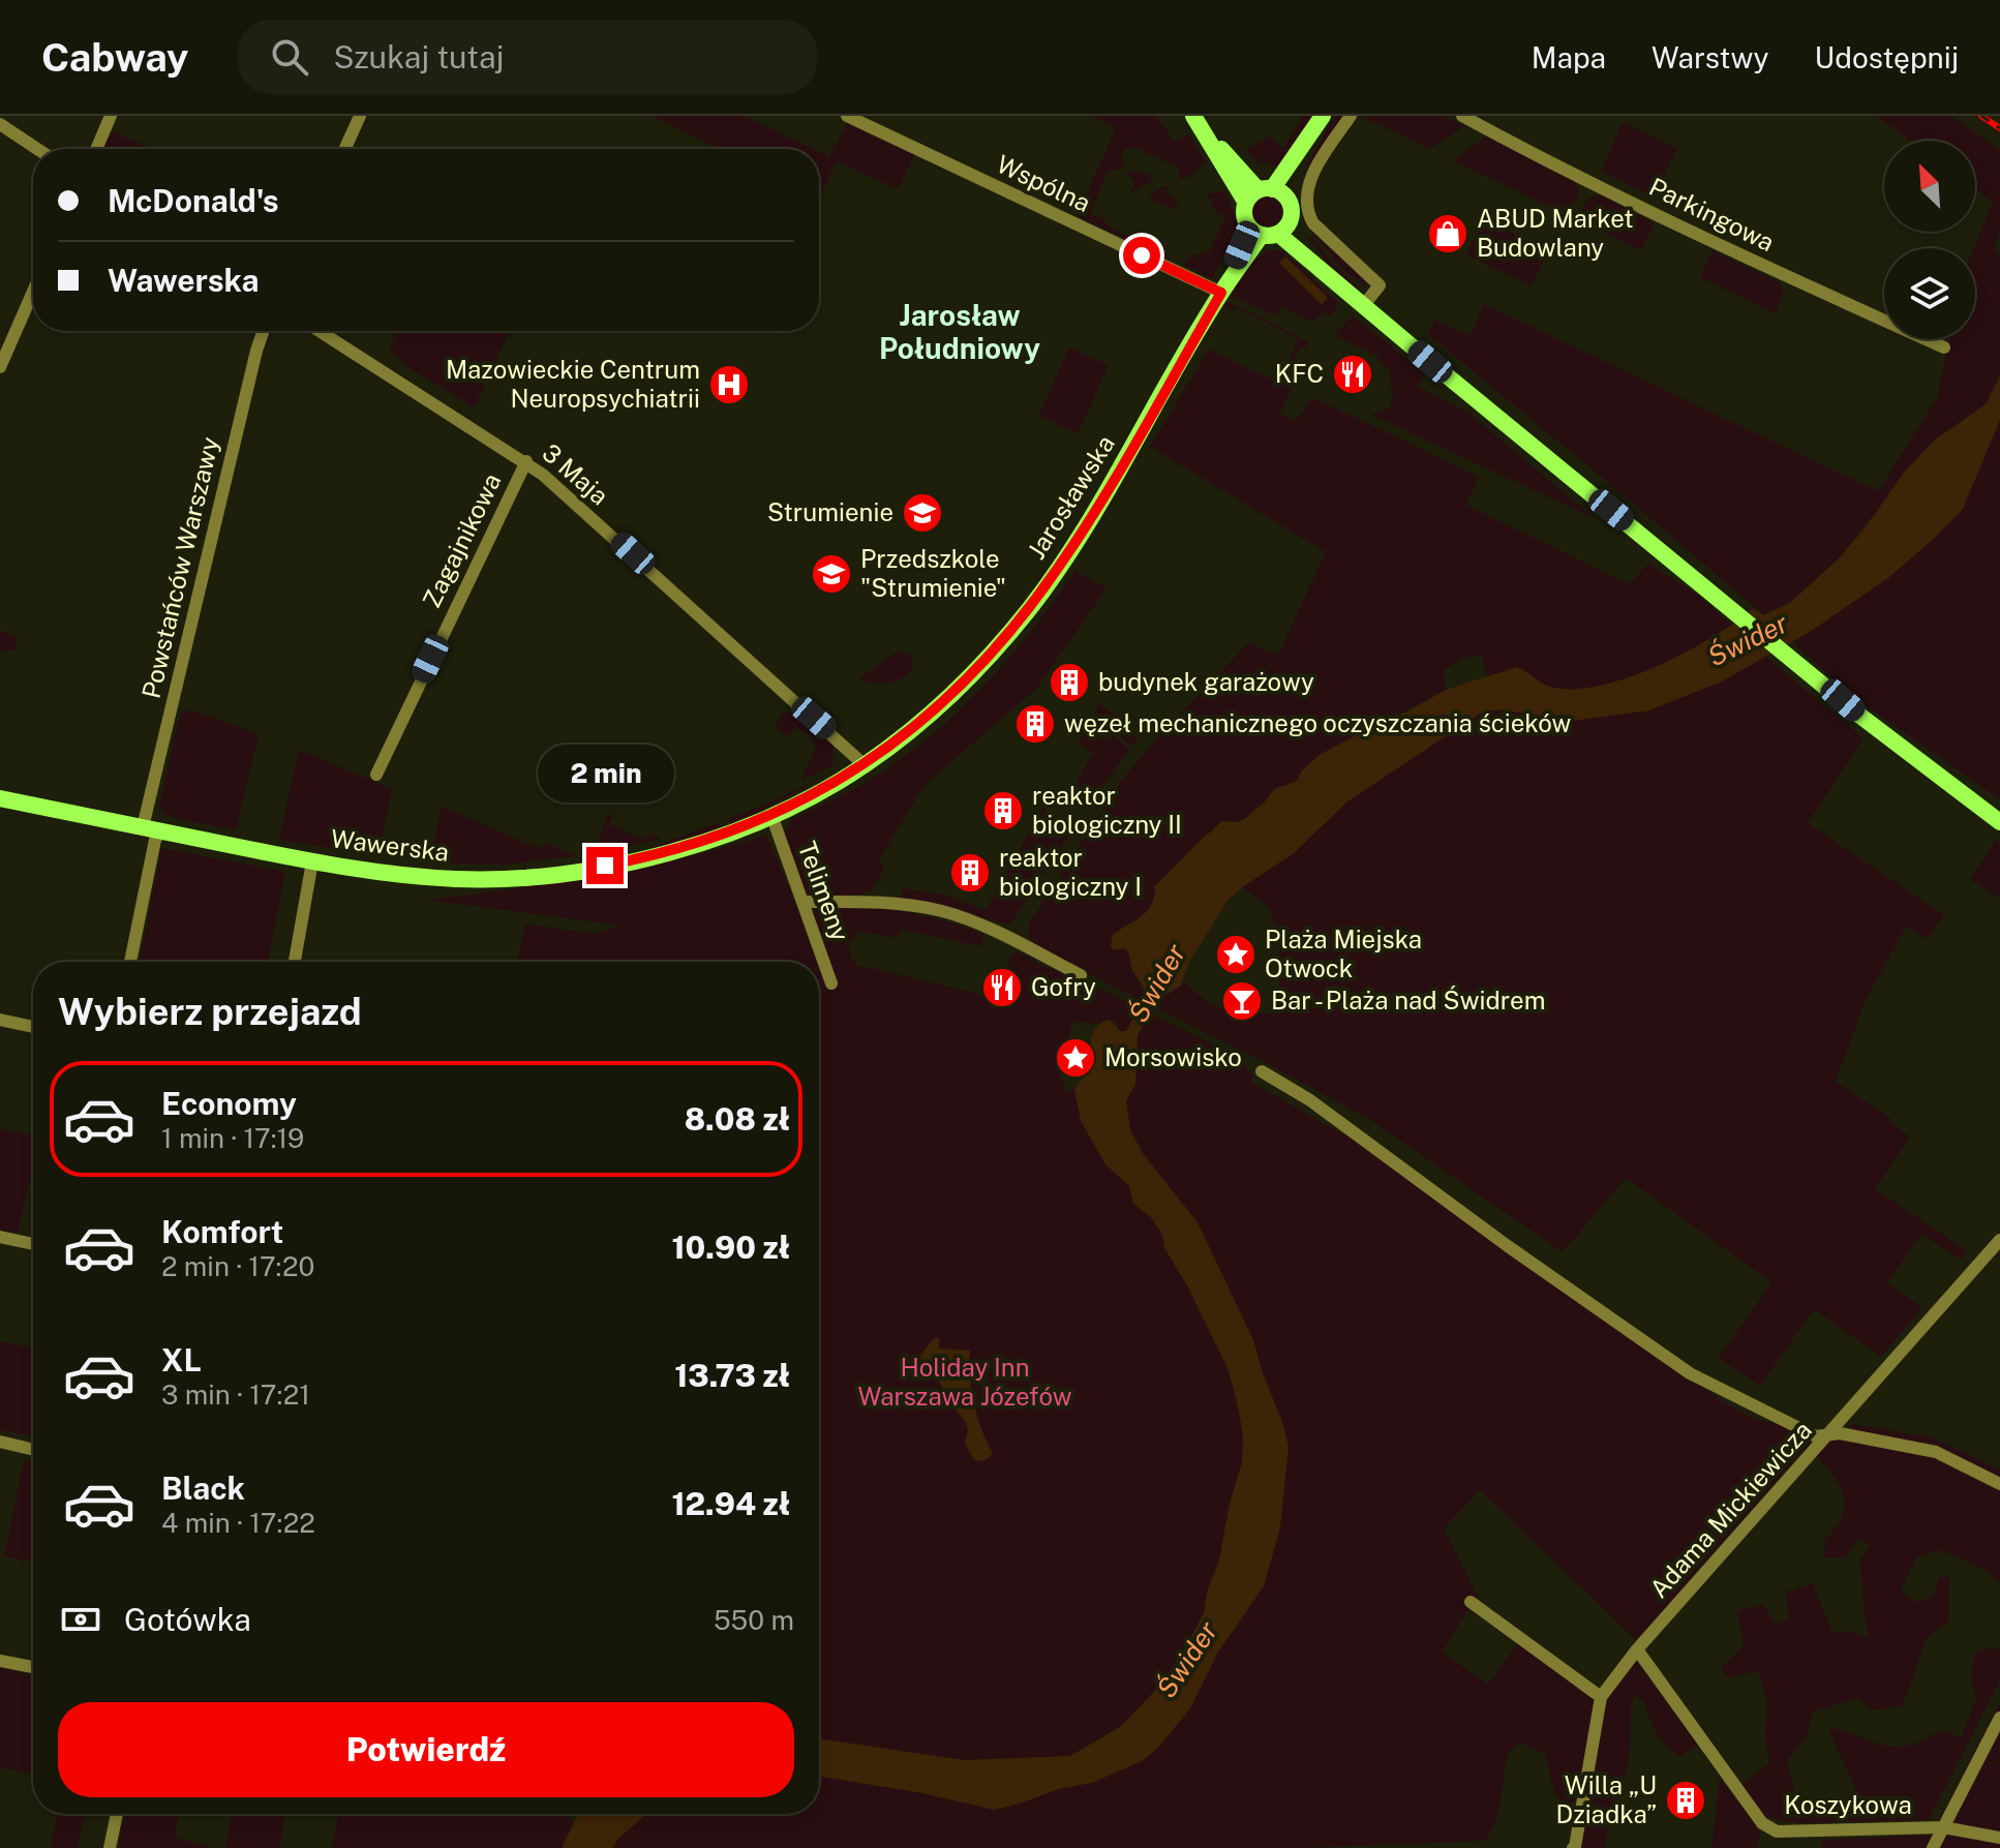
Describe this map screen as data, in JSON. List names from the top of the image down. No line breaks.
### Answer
{"streets":{"main road":["Jarosławska","Wawerska"],"street":["Wspólna","Parkingowa","3 Maja","Zagajnikowa","Powstańców Warszawy","Telimeny","Adama Mickiewicza","Koszykowa"]},"crossings":[["Wspólna","Jarosławska"],["3 Maja","Jarosławska"],["3 Maja","Zagajnikowa"],["Jarosławska","Wawerska"],["Jarosławska","Telimeny"],["Powstańców Warszawy","Wawerska"],["Wawerska","Telimeny"],["Adama Mickiewicza","Koszykowa"]],"districts":["Jarosław Południowy"],"water":["Świder"],"parks":["Holiday Inn Warszawa Józefów"],"places":{"shop":["ABUD Market Budowlany"],"restaurant":["KFC","Gofry"],"hospital":["Mazowieckie Centrum Neuropsychiatrii"],"school or university":["Strumienie","Przedszkole \"Strumienie\""],"building":["budynek garażowy","węzeł mechanicznego oczyszczania ścieków","reaktor biologiczny II","reaktor biologiczny I","Willa „U Dziadka”"],"place":["Plaża Miejska Otwock","Morsowisko"],"bar":["Bar - Plaża nad Świdrem"]},"north":"top left","page":{"header":"Cabway","search":"Szukaj tutaj","nav":["Mapa","Warstwy","Udostępnij"],"banner":["McDonald's","Wawerska"],"bubble":"2 min","heading":"Wybierz przejazd","list":[{"name":"Economy","note":"1 min · 17:19","value":"8.08 zł"},{"name":"Komfort","note":"2 min · 17:20","value":"10.90 zł"},{"name":"XL","note":"3 min · 17:21","value":"13.73 zł"},{"name":"Black","note":"4 min · 17:22","value":"12.94 zł"}],"pay":["Gotówka","550 m"],"buttons":"Potwierdź"}}
